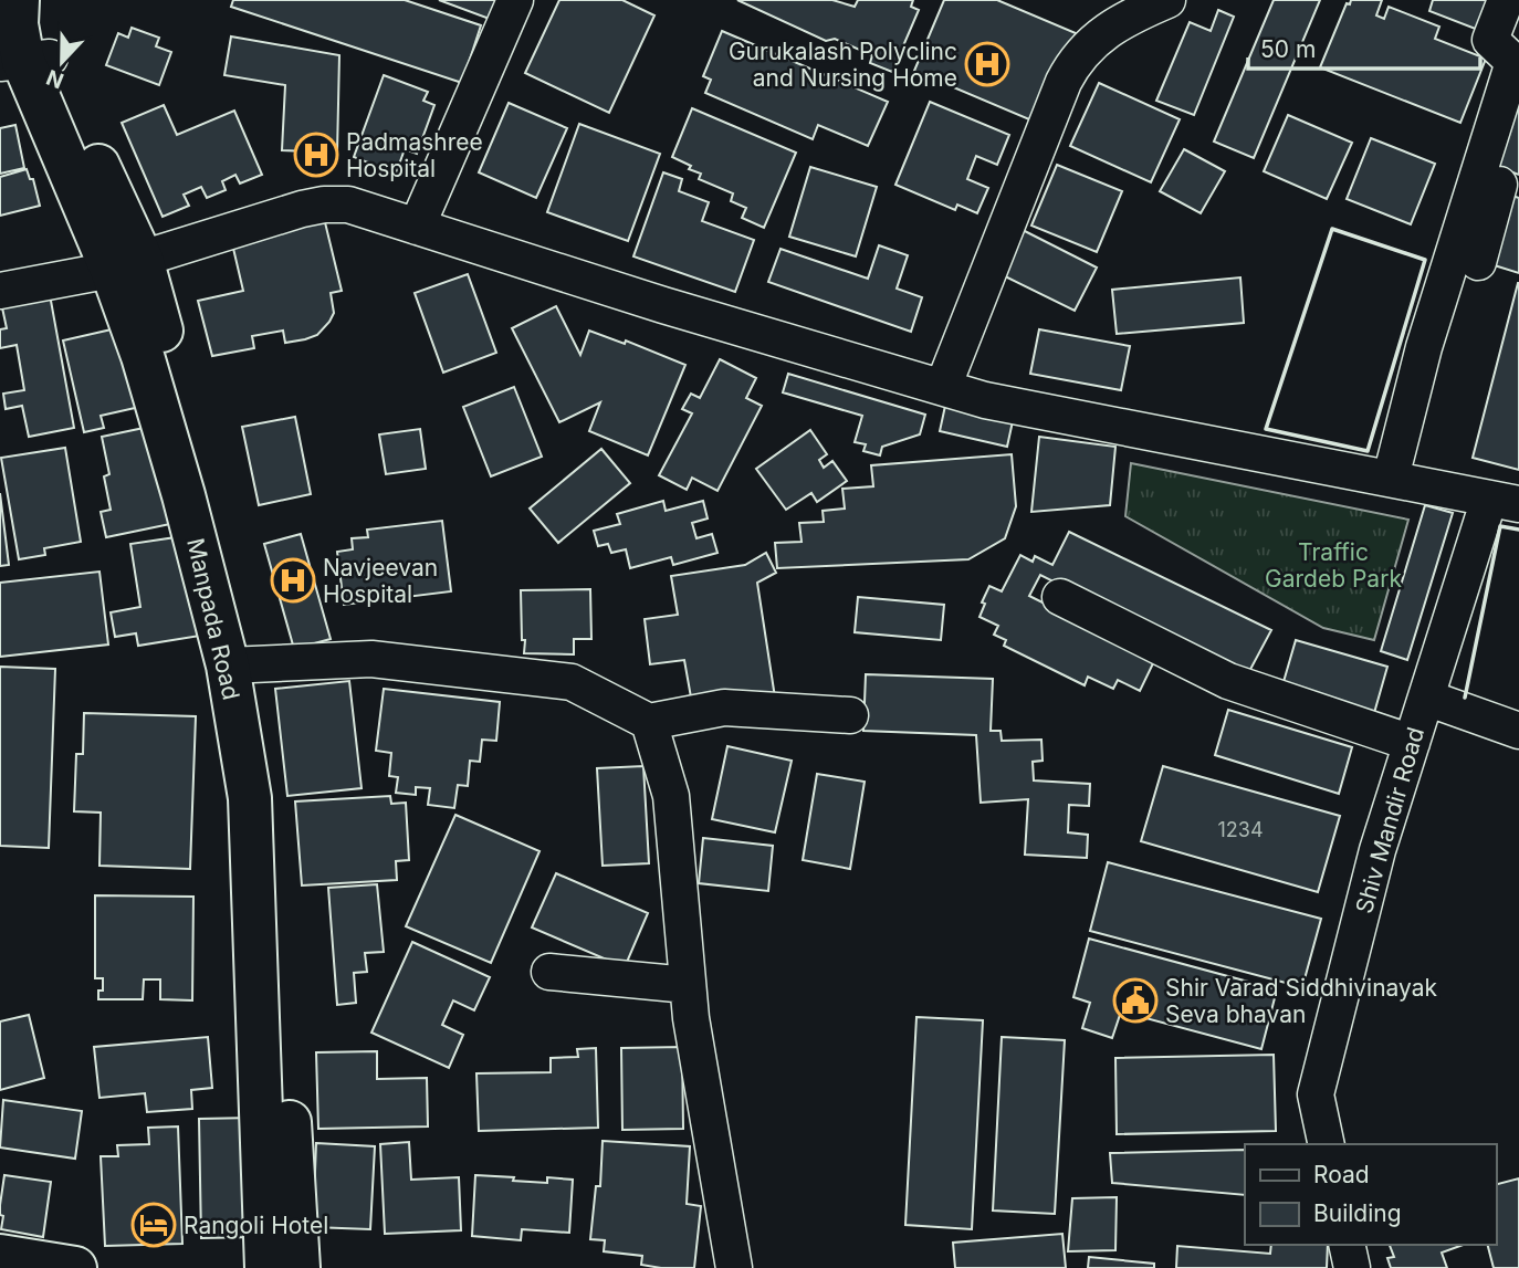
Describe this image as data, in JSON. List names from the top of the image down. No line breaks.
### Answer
{"streets":{"main road":["Manpada Road"],"street":["Shiv Mandir Road"]},"parks":["Traffic Gardeb Park"],"places":{"hospital":["Gurukalash Polyclinc and Nursing Home","Padmashree Hospital","Navjeevan Hospital"],"public building":["Shir Varad Siddhivinayak Seva bhavan"],"hotel":["Rangoli Hotel"]},"house_numbers":["1234"],"legend":["Road","Building"],"scale_bar":"50 m","north":"bottom"}
